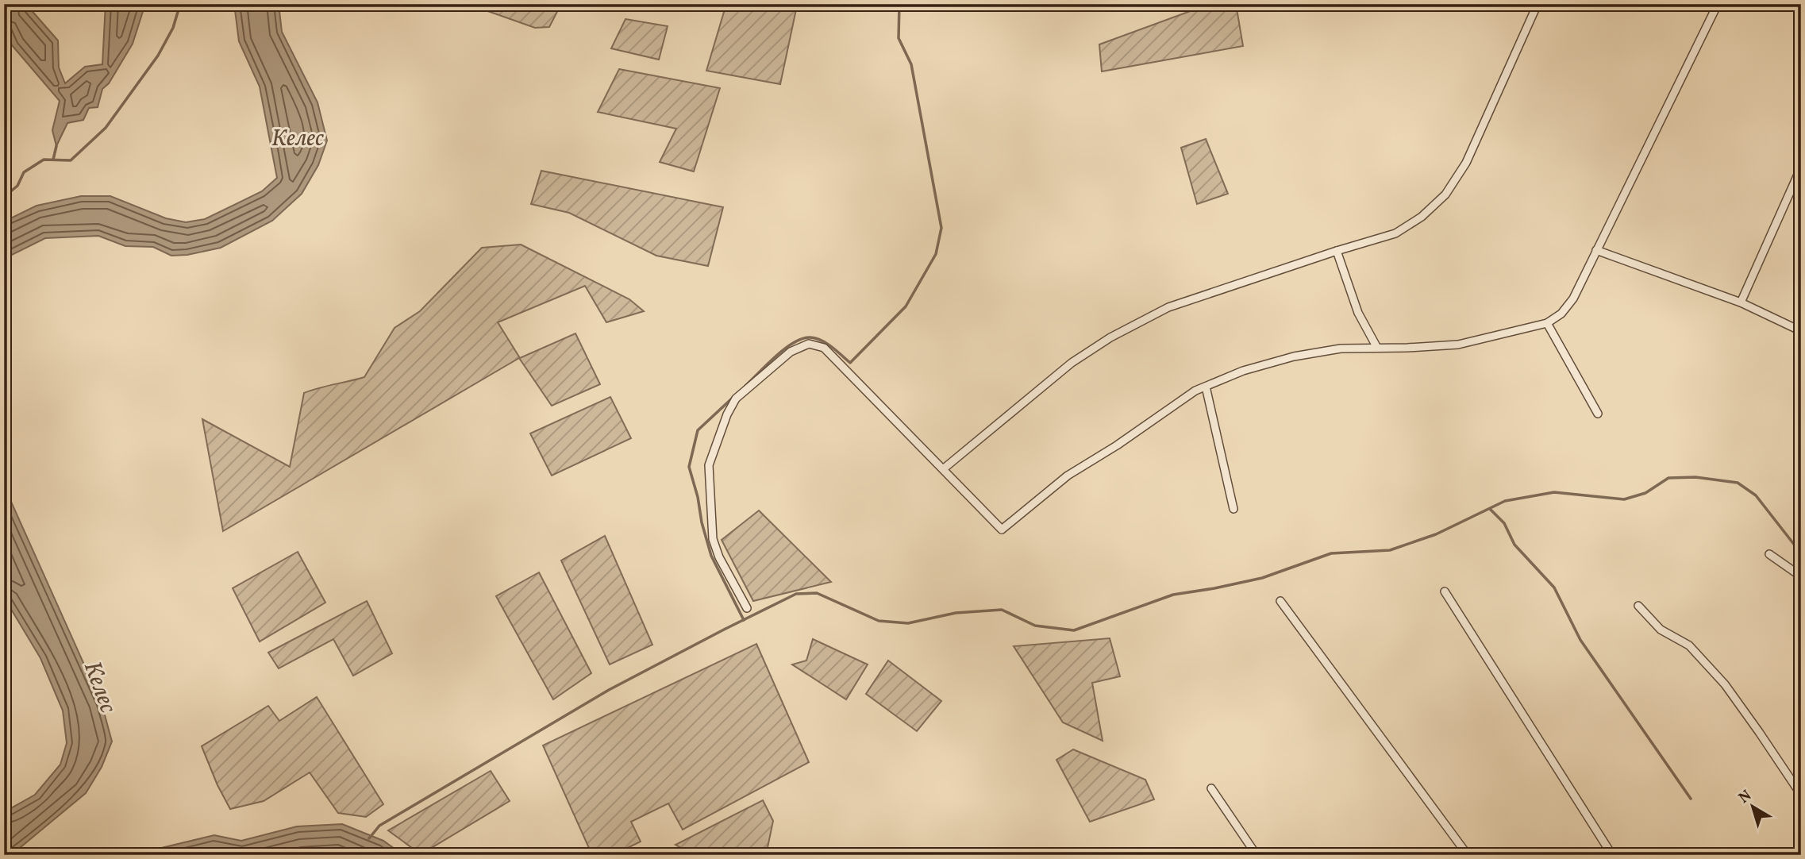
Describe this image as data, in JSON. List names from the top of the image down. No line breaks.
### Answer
{"water":["Келес"],"north":"top left"}
